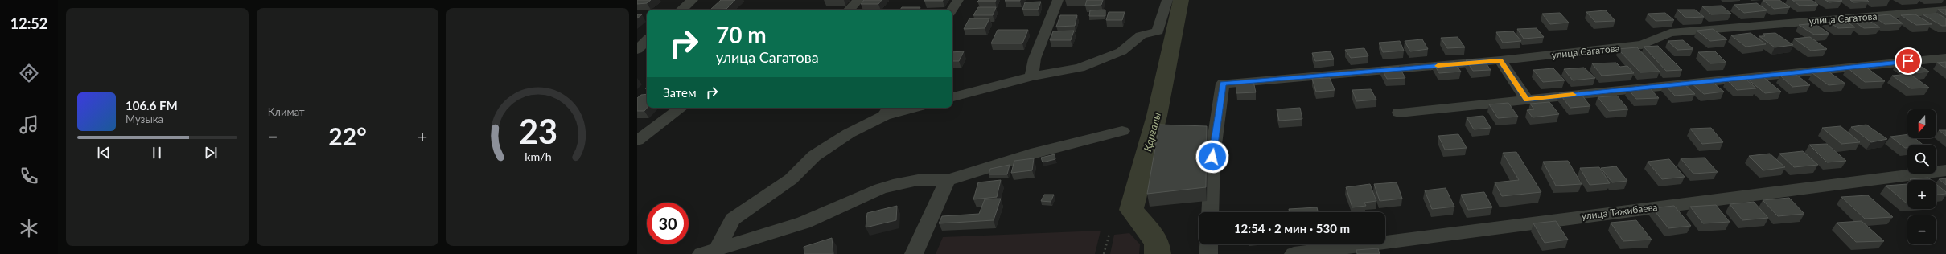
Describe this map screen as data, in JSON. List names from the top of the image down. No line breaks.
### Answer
{"streets":{"street":["улица Сагатова","улица Тажибаева"]},"water":["Қарғалы"],"north":"bottom","page":{"tabs":"12:52","tile":"Климат","turn":["70 m","улица Сагатова"],"then":"Затем","song":["106.6 FM","Музыка"],"map_buttons":["+","−"],"heat":["−","22°","+"],"limit":"30","trip":"12:54 · 2 мин · 530 m","gauge":["23","km/h"]}}
